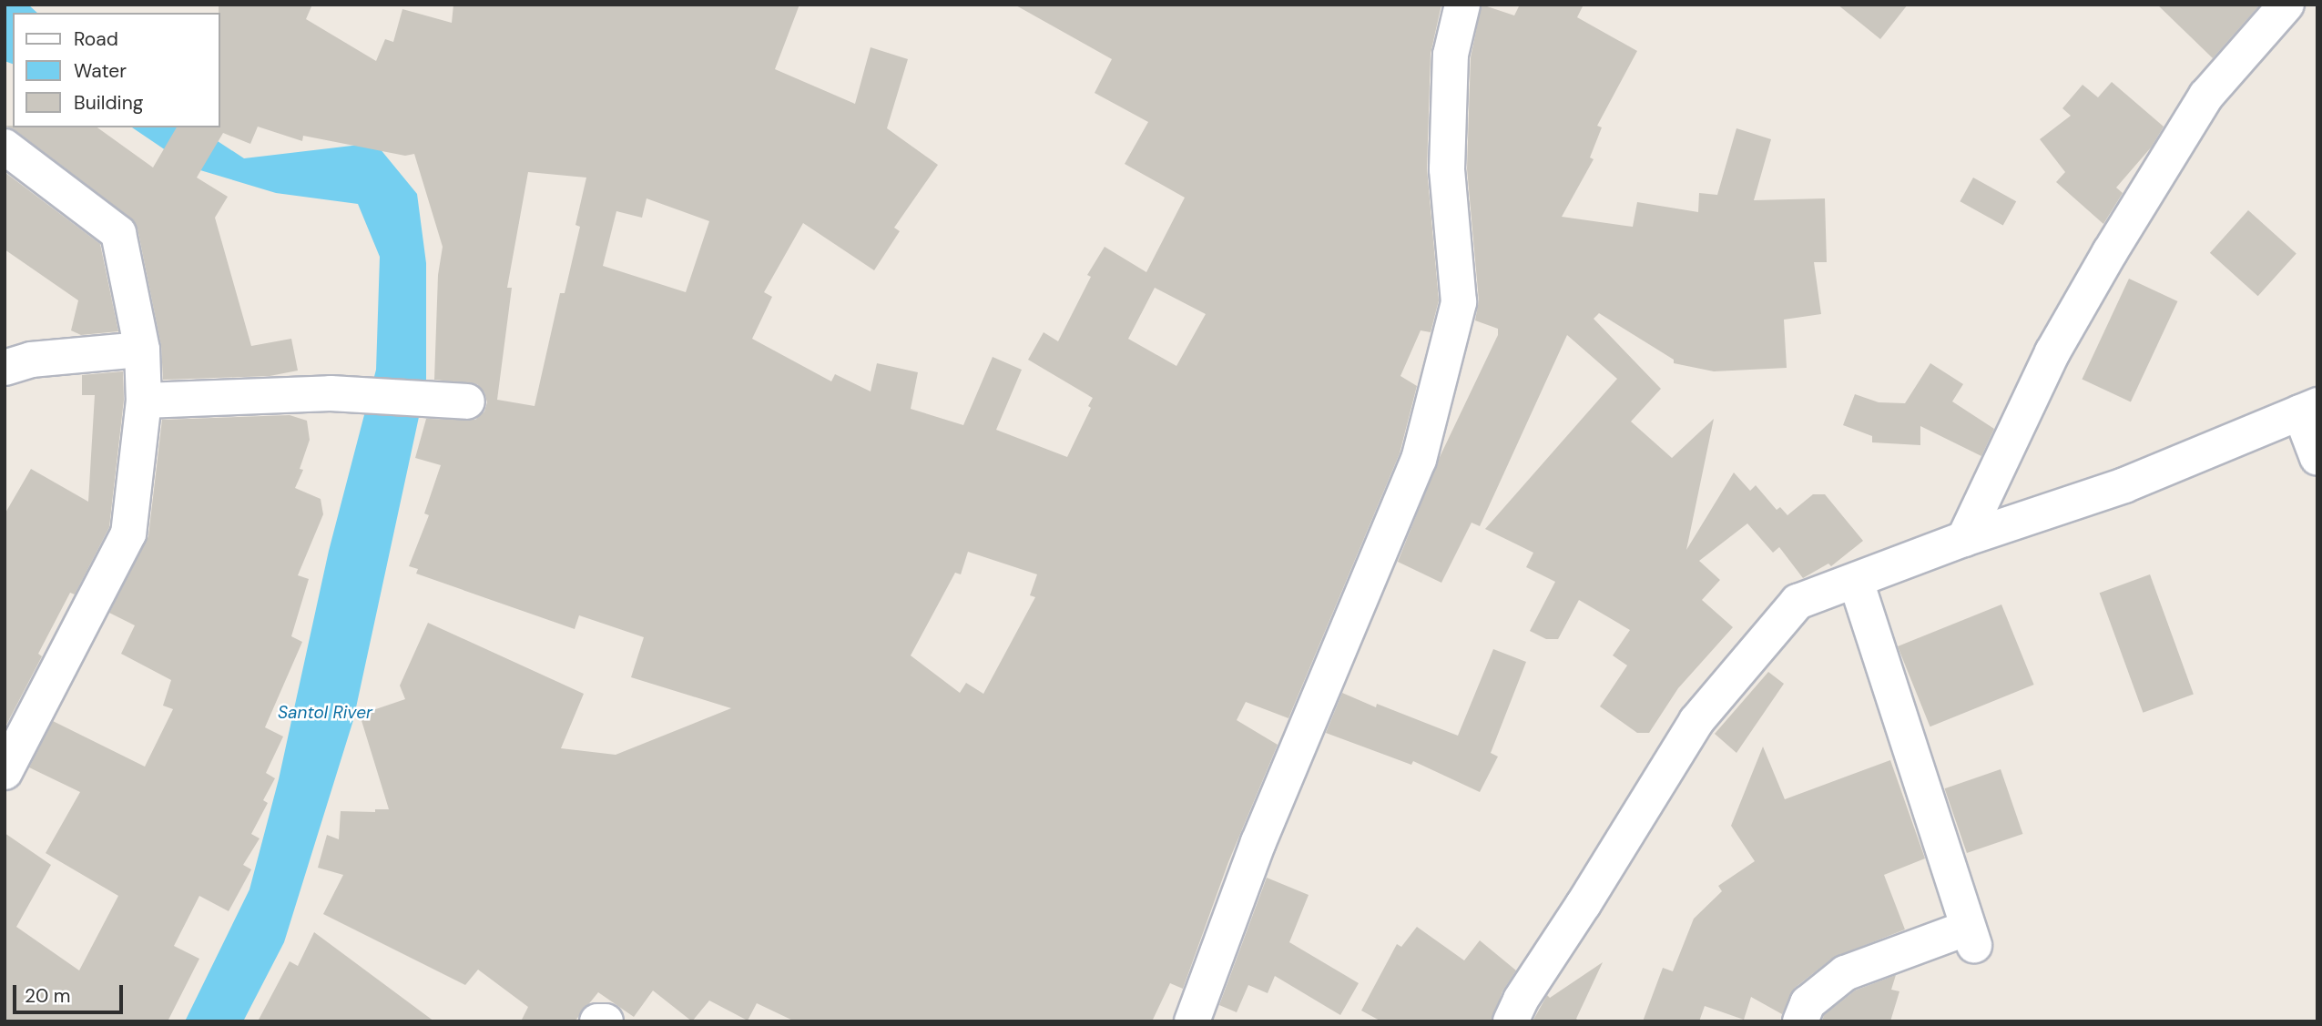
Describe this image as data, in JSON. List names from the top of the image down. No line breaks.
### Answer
{"water":["Santol River"],"legend":["Road","Water","Building"],"scale_bar":"20 m"}
